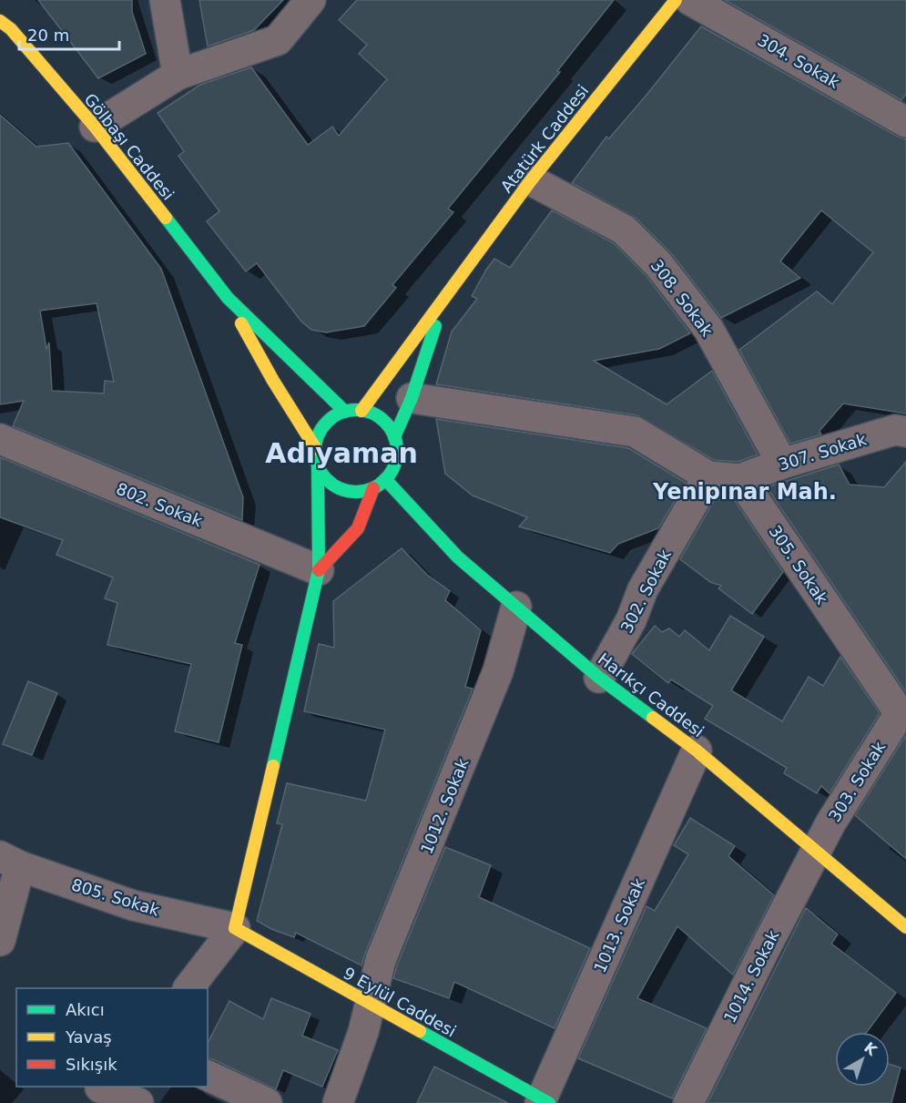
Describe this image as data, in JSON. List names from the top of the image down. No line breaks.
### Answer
{"streets":{"main road":["Atatürk Caddesi","Gölbaşı Caddesi","Harıkçı Caddesi","9 Eylül Caddesi"],"street":["304. Sokak","308. Sokak","307. Sokak","802. Sokak","305. Sokak","302. Sokak","303. Sokak","1012. Sokak","805. Sokak","1013. Sokak","1014. Sokak"]},"crossings":[["Atatürk Caddesi","Gölbaşı Caddesi"],["Atatürk Caddesi","308. Sokak"],["Atatürk Caddesi","Harıkçı Caddesi"],["Gölbaşı Caddesi","Harıkçı Caddesi"],["308. Sokak","307. Sokak"],["307. Sokak","305. Sokak"],["305. Sokak","303. Sokak"],["302. Sokak","Harıkçı Caddesi"],["Harıkçı Caddesi","303. Sokak"],["Harıkçı Caddesi","1012. Sokak"],["Harıkçı Caddesi","1013. Sokak"],["Harıkçı Caddesi","1014. Sokak"],["303. Sokak","1014. Sokak"],["1012. Sokak","9 Eylül Caddesi"],["805. Sokak","9 Eylül Caddesi"],["1013. Sokak","9 Eylül Caddesi"]],"districts":["Adıyaman","Yenipınar Mah."],"legend":["Akıcı","Yavaş","Sıkışık"],"scale_bar":"20 m","north":"top right"}
